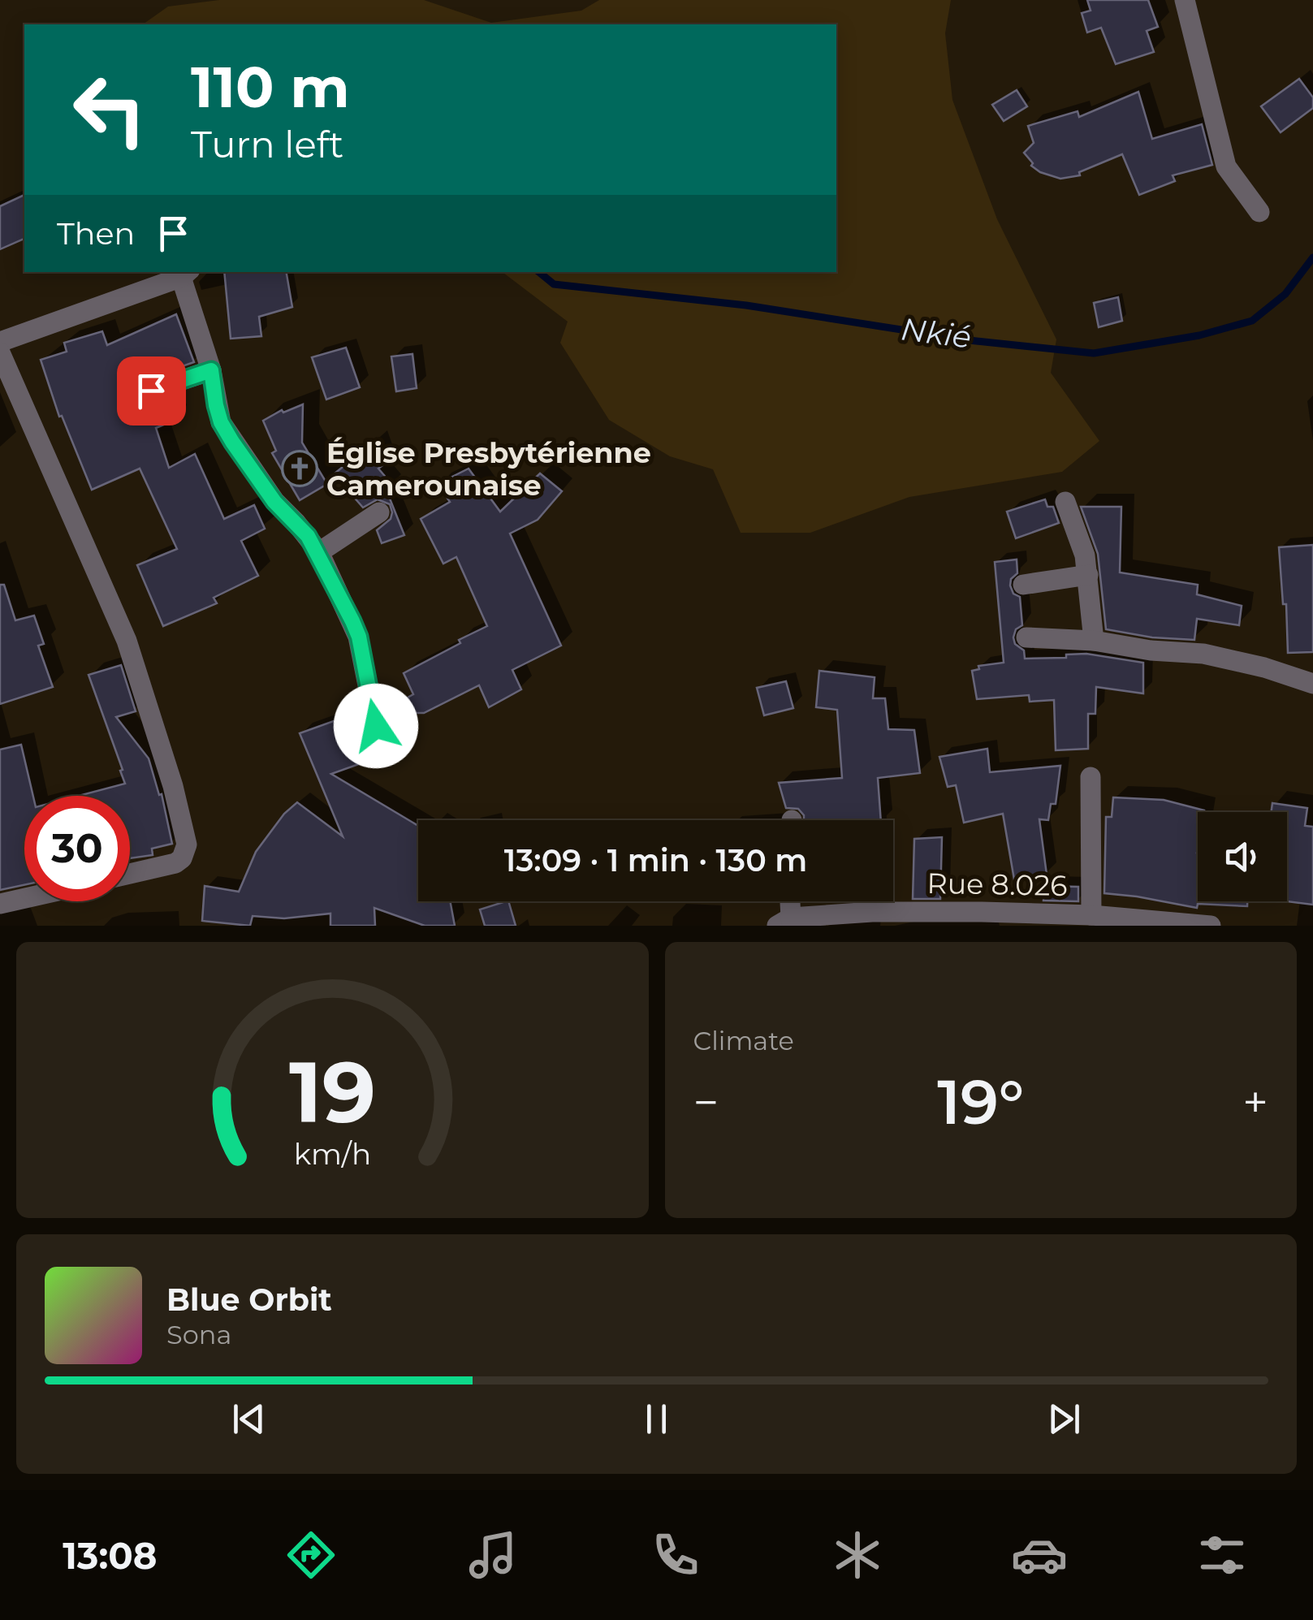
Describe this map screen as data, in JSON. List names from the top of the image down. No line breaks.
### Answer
{"streets":{"street":["Rue 8.026"]},"water":["Nkié"],"places":{"church":["Église Presbytérienne Camerounaise"]},"page":{"turn":["110 m","Turn left"],"then":"Then","limit":"30","trip":"13:09 · 1 min · 130 m","tile":"Climate","heat":["−","19°","+"],"song":["Blue Orbit","Sona"],"tabs":"13:08","gauge":["19","km/h"]}}
